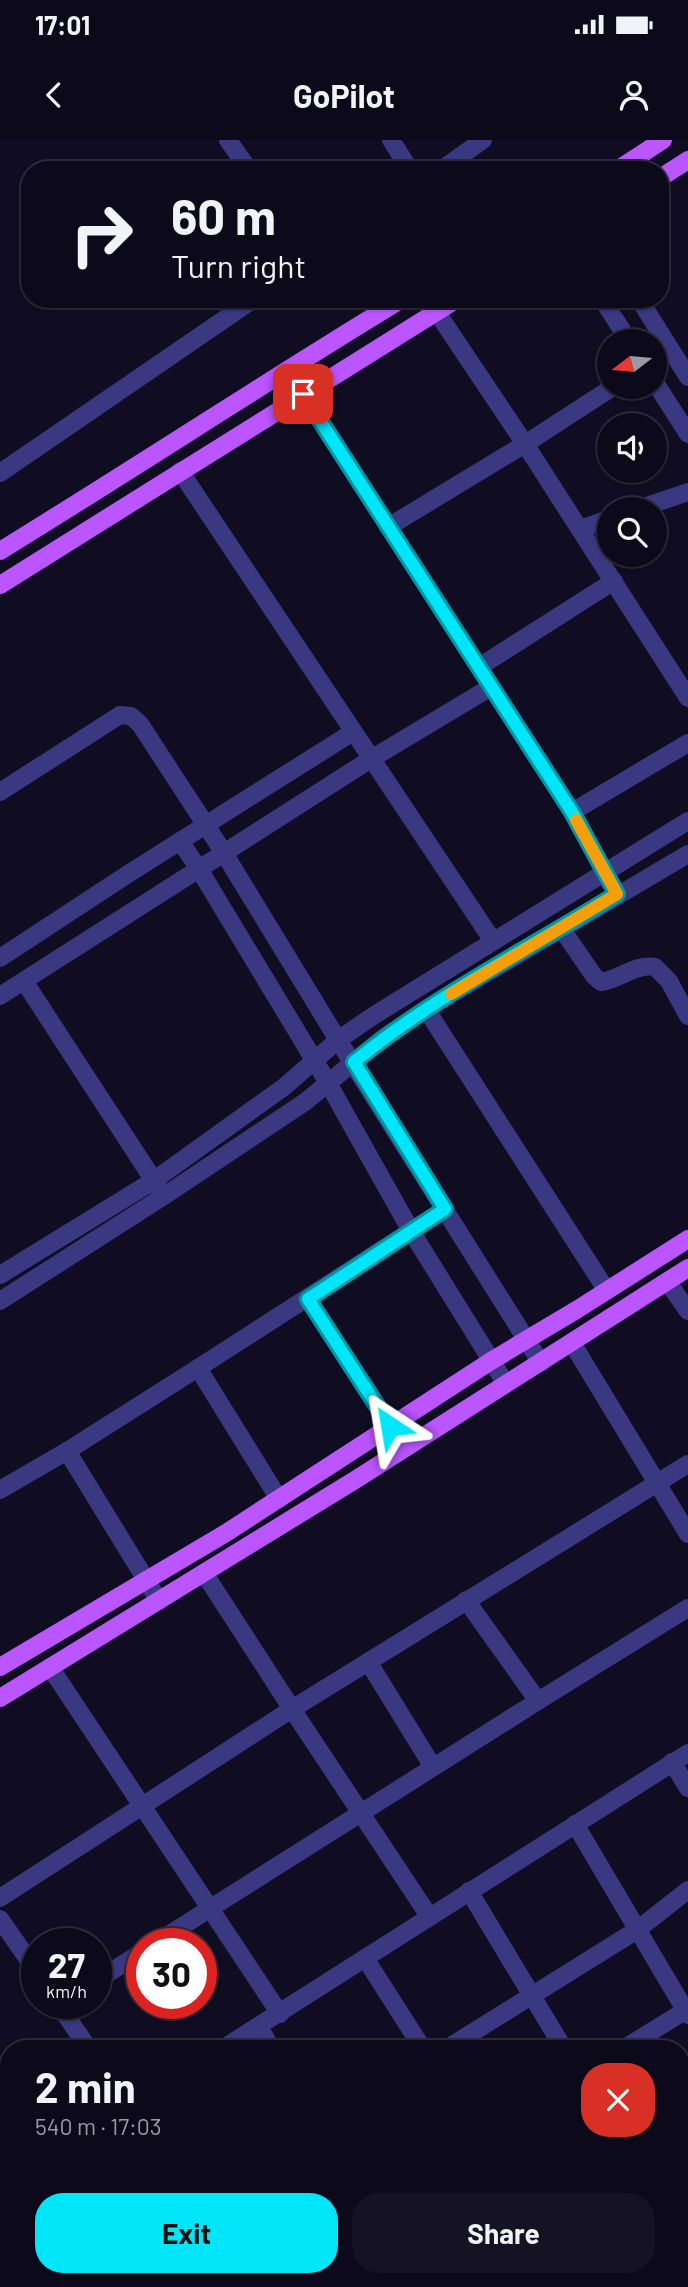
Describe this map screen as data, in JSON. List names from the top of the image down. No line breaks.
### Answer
{"north":"left","page":{"status":"17:01","header":"GoPilot","turn":["60 m","Turn right"],"speed":"27 km/h","limit":"30","heading":["2 min","540 m · 17:03"],"buttons":["Exit","Share"]}}
